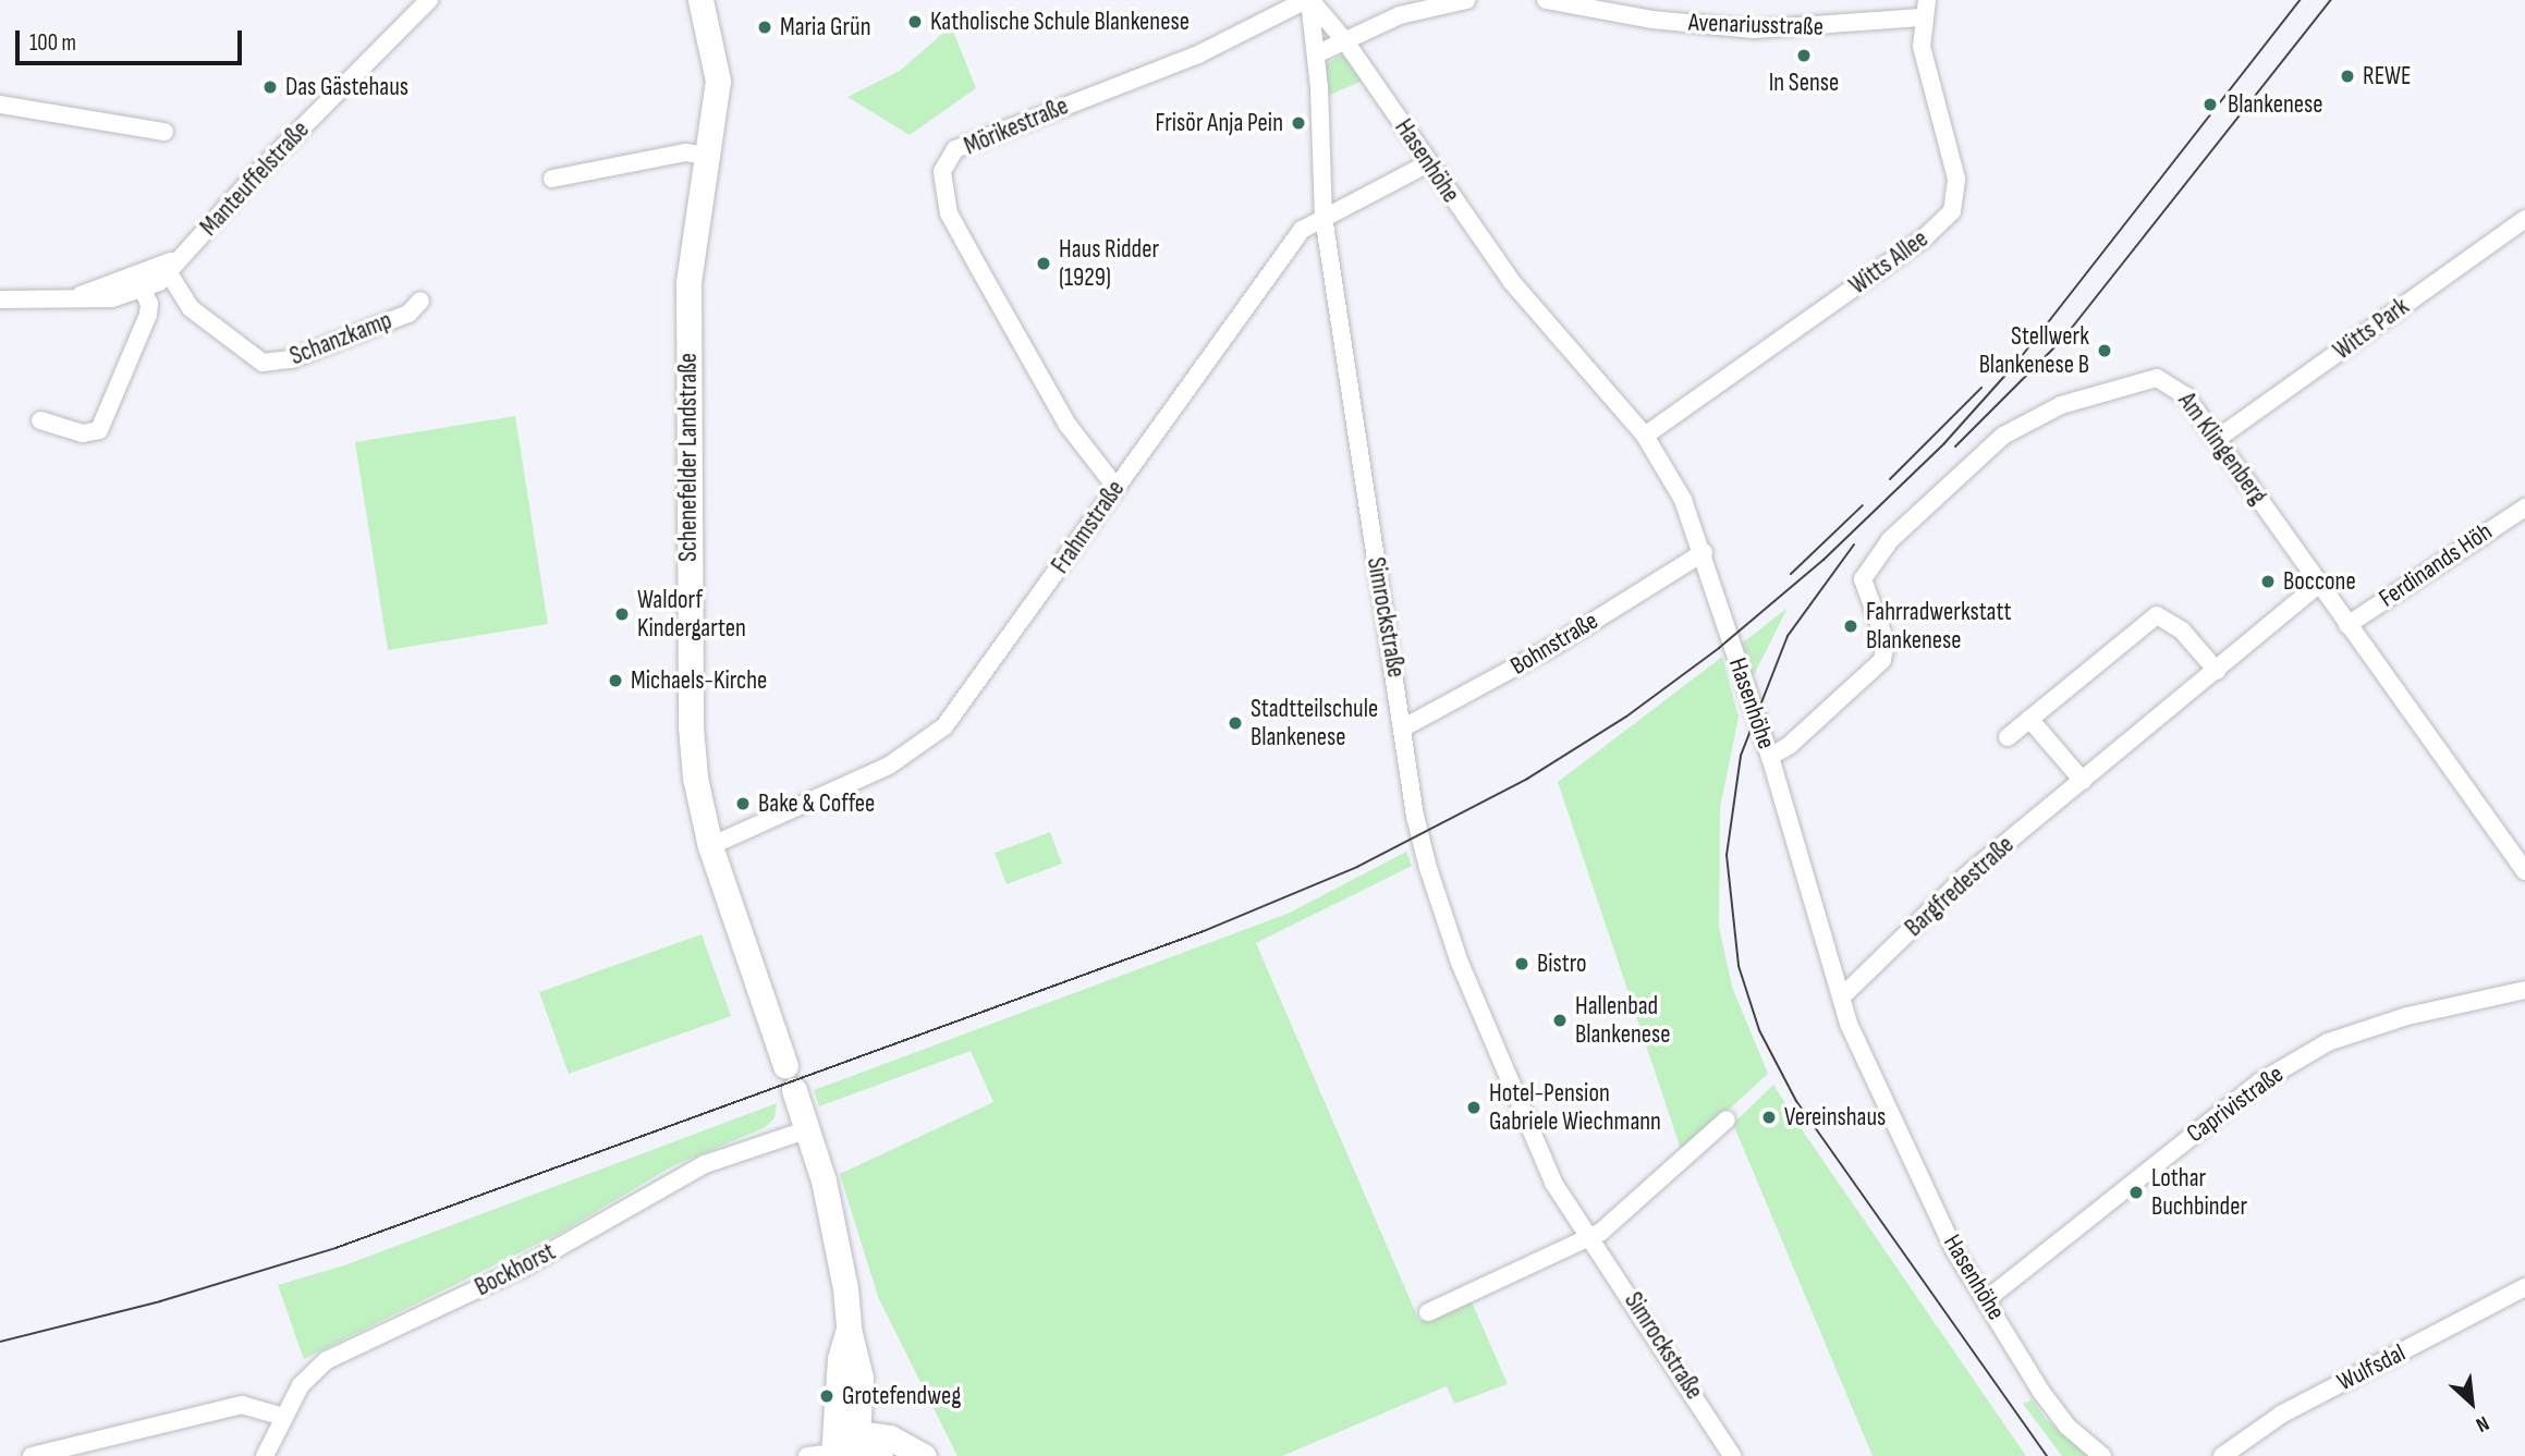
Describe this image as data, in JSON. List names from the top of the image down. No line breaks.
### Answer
{"streets":{"main road":["Schenefelder Landstraße"],"street":["Avenariusstraße","Mörikestraße","Hasenhöhe","Manteuffelstraße","Witts Allee","Witts Park","Schanzkamp","Am Klingenberg","Frahmstraße","Ferdinands Höh","Simrockstraße","Bohnstraße","Bargfredestraße","Caprivistraße","Bockhorst","Wulfsdal"]},"crossings":[["Avenariusstraße","Witts Allee"],["Mörikestraße","Hasenhöhe"],["Mörikestraße","Frahmstraße"],["Mörikestraße","Simrockstraße"],["Hasenhöhe","Witts Allee"],["Hasenhöhe","Am Klingenberg"],["Hasenhöhe","Frahmstraße"],["Hasenhöhe","Simrockstraße"],["Hasenhöhe","Bohnstraße"],["Hasenhöhe","Bargfredestraße"],["Hasenhöhe","Caprivistraße"],["Manteuffelstraße","Schanzkamp"],["Witts Park","Am Klingenberg"],["Am Klingenberg","Ferdinands Höh"],["Am Klingenberg","Bargfredestraße"],["Schenefelder Landstraße","Frahmstraße"],["Frahmstraße","Simrockstraße"],["Simrockstraße","Bohnstraße"]],"places":["Katholische Schule Blankenese","Maria Grün","In Sense","REWE","Das Gästehaus","Blankenese","Frisör Anja Pein","Haus Ridder (1929)","Stellwerk Blankenese B","Boccone","Waldorf Kindergarten","Fahrradwerkstatt Blankenese","Michaels-Kirche","Stadtteilschule Blankenese","Bake & Coffee","Bistro","Hallenbad Blankenese","Hotel-Pension Gabriele Wiechmann","Vereinshaus","Lothar Buchbinder","Grotefendweg"],"scale_bar":"100 m","north":"bottom right"}
